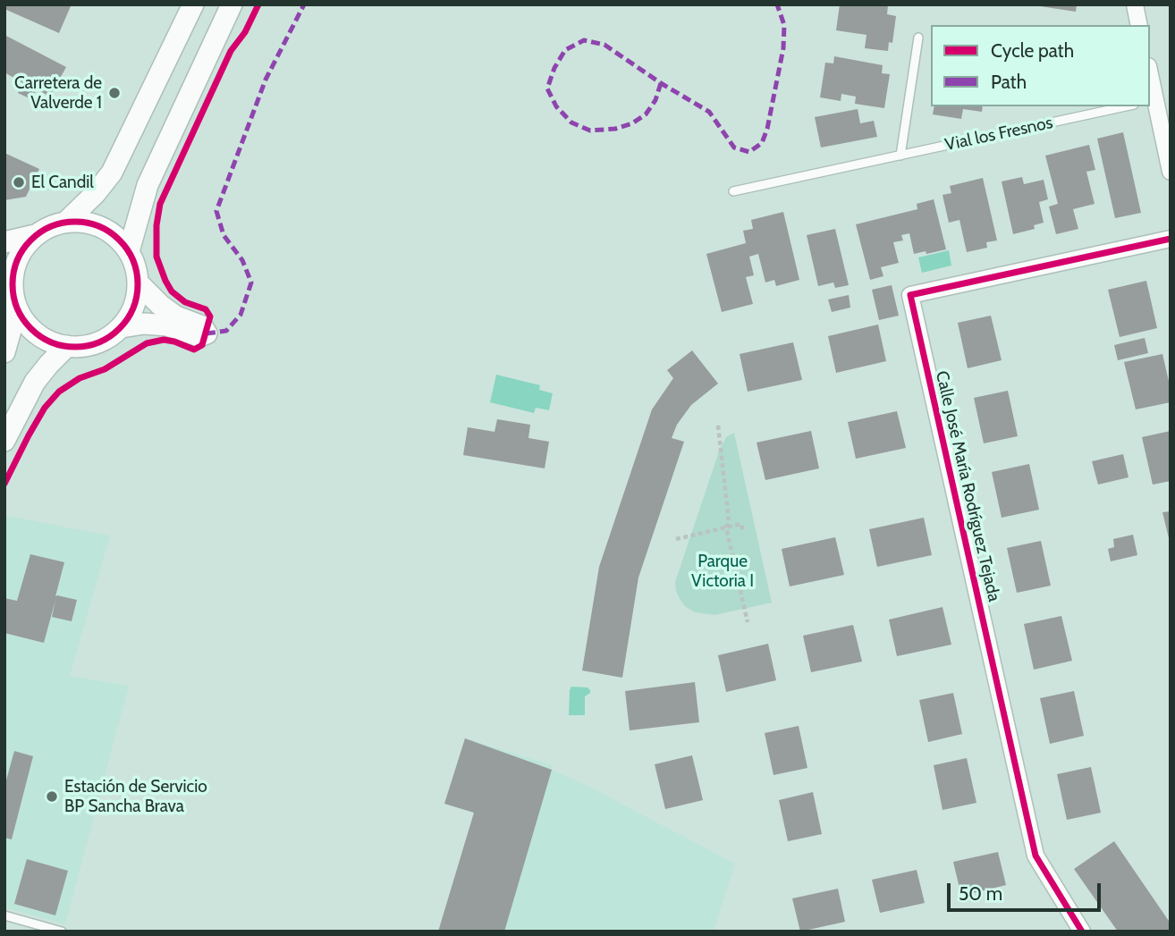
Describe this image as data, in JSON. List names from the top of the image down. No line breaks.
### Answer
{"streets":{"street":["Calle José María Rodríguez Tejada"],"lane":["Vial los Fresnos"]},"parks":["Parque Victoria I"],"places":["Carretera de Valverde 1","El Candil","Estación de Servicio BP Sancha Brava"],"legend":["Cycle path","Path"],"scale_bar":"50 m"}
